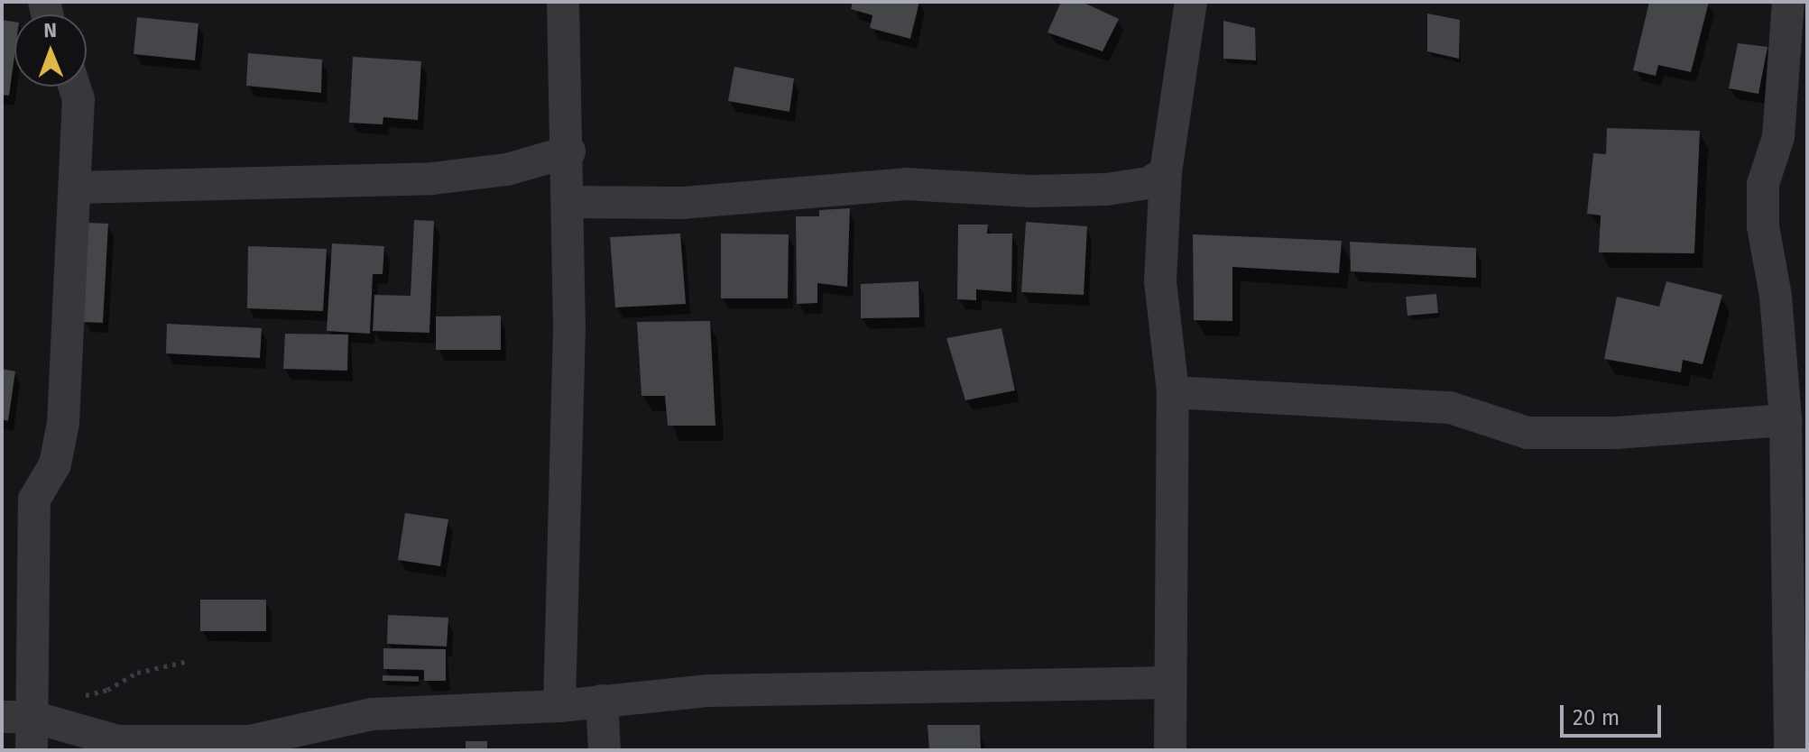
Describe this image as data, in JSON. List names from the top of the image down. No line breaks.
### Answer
{"scale_bar":"20 m","north":"top"}
